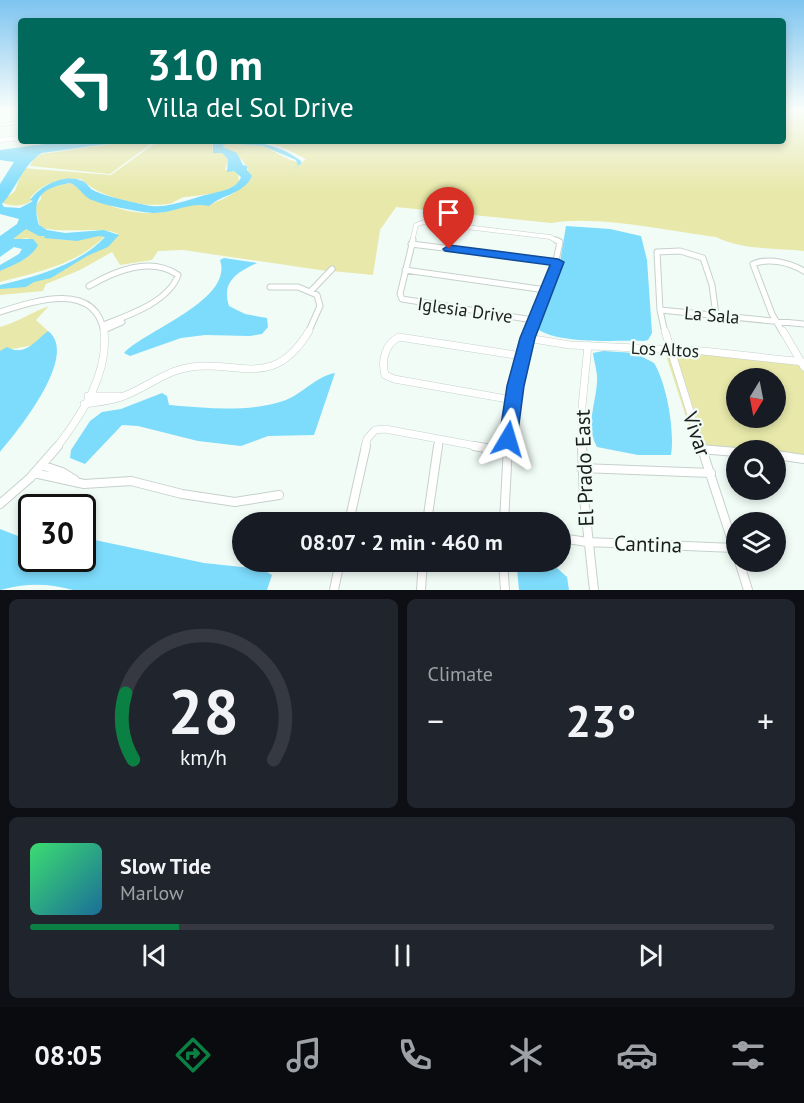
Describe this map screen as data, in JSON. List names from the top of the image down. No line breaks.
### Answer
{"streets":{"street":["Iglesia Drive","La Sala","Los Altos","Vivar","El Prado East","Cantina"]},"crossings":[["La Sala","Los Altos"],["La Sala","Vivar"],["Los Altos","Vivar"],["Los Altos","El Prado East"],["El Prado East","Cantina"]],"north":"bottom","page":{"turn":["310 m","Villa del Sol Drive"],"limit":"30","trip":"08:07 · 2 min · 460 m","tile":"Climate","heat":["−","23°","+"],"song":["Slow Tide","Marlow"],"tabs":"08:05","gauge":["28","km/h"]}}
